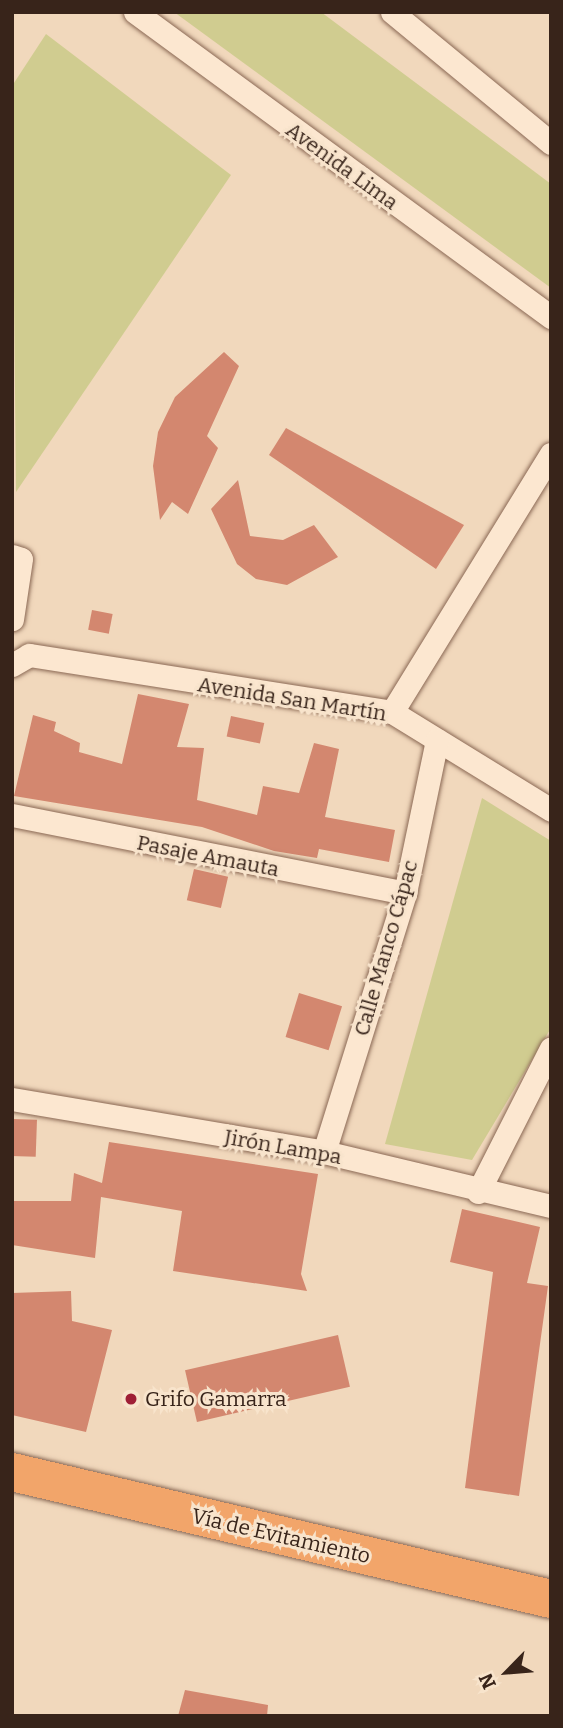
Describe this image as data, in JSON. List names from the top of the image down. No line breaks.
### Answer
{"streets":{"highway":["Vía de Evitamiento"],"street":["Avenida Lima","Avenida San Martín","Pasaje Amauta","Calle Manco Cápac","Jirón Lampa"]},"crossings":[["Avenida San Martín","Calle Manco Cápac"],["Pasaje Amauta","Calle Manco Cápac"],["Calle Manco Cápac","Jirón Lampa"]],"places":["Grifo Gamarra"],"north":"bottom left"}
